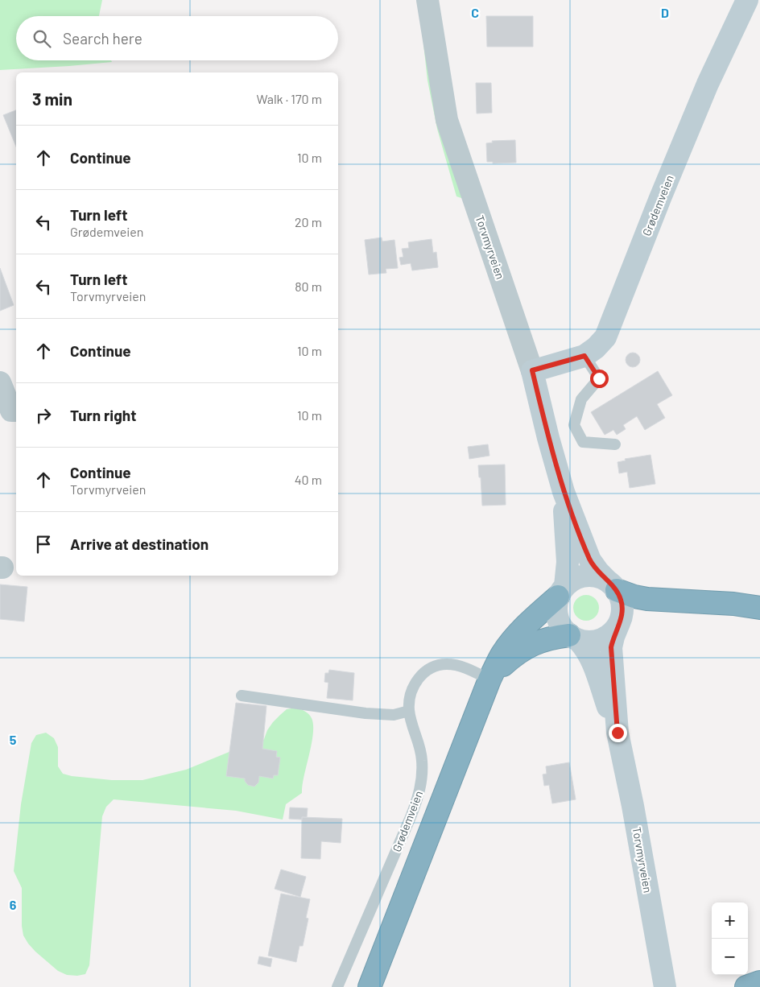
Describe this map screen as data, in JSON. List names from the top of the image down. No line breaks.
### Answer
{"streets":{"main road":["Grødemveien","Torvmyrveien"]},"crossings":[["Grødemveien","Torvmyrveien"]],"page":{"search":"Search here","heading":["3 min","Walk · 170 m"],"list":[["Continue","10 m"],["Turn left","Grødemveien","20 m"],["Turn left","Torvmyrveien","80 m"],["Continue","10 m"],["Turn right","10 m"],["Continue","Torvmyrveien","40 m"],"Arrive at destination"],"map_buttons":["+","−"]},"grid":{"columns":["C","D"],"rows":["5","6"]}}
